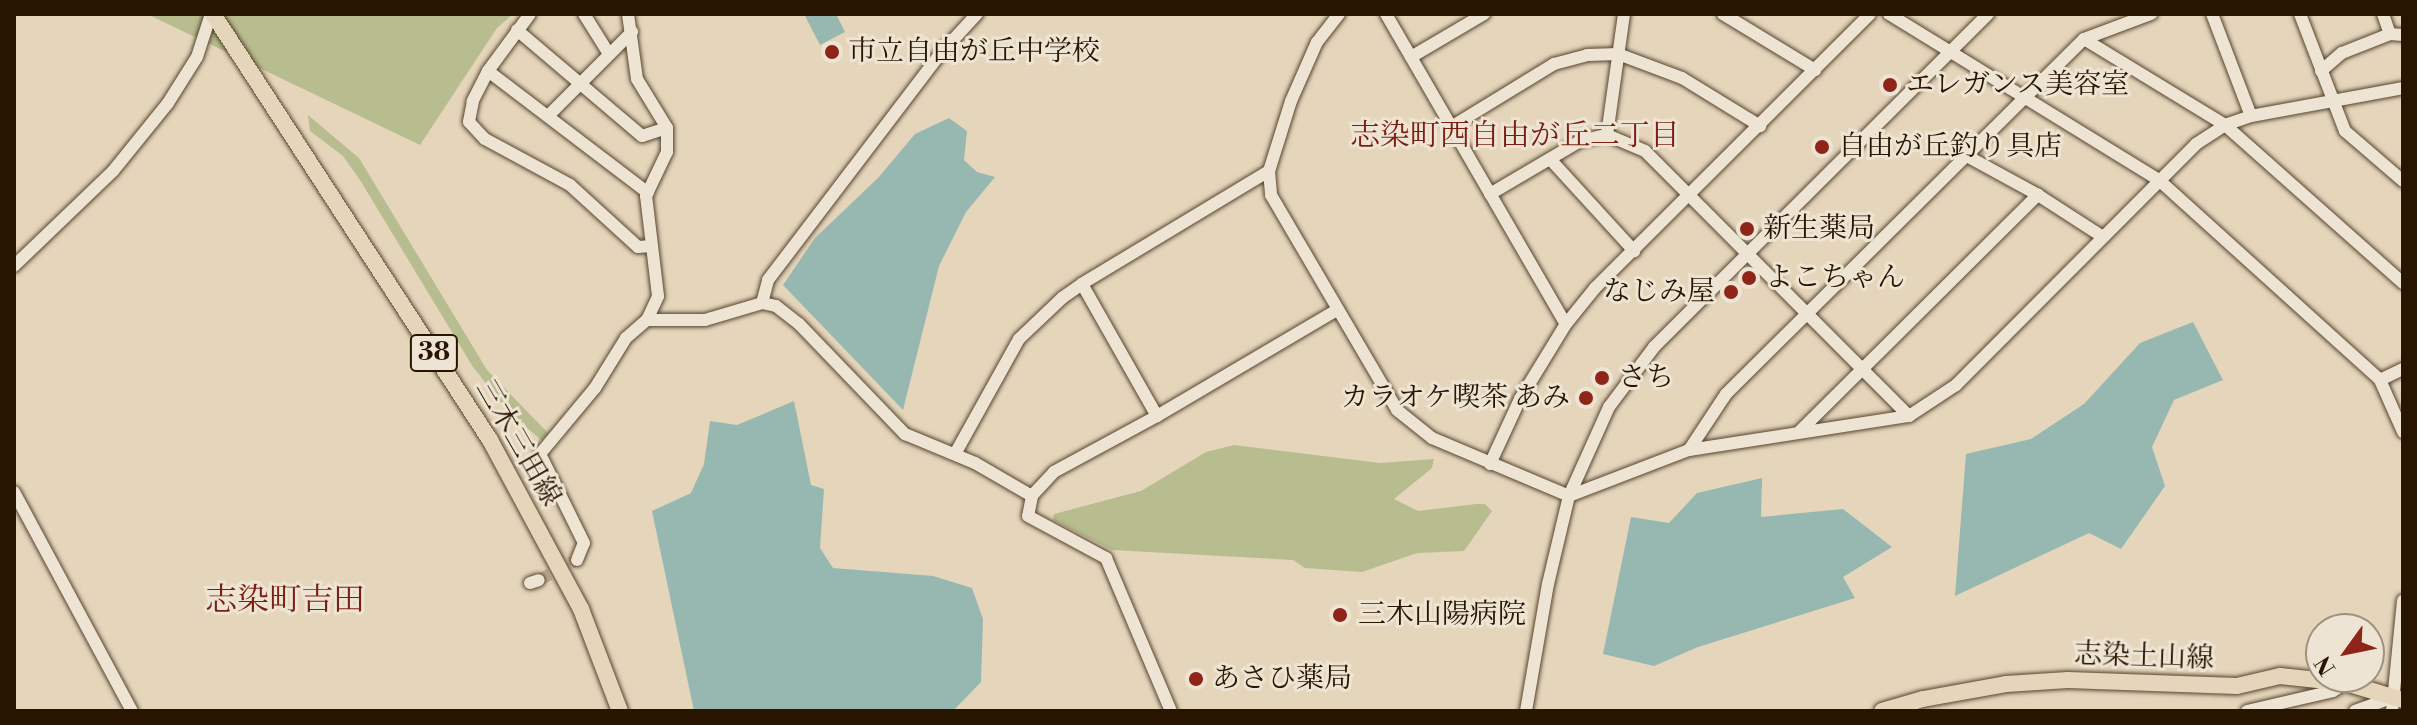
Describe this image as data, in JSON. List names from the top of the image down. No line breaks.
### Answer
{"streets":{"main road":["38","三木三田線","志染土山線"]},"districts":["志染町西自由が丘二丁目","志染町吉田"],"places":["市立自由が丘中学校","エレガンス美容室","自由が丘釣り具店","新生薬局","よこちゃん","なじみ屋","さち","カラオケ喫茶 あみ","三木山陽病院","あさひ薬局"],"north":"bottom left"}
